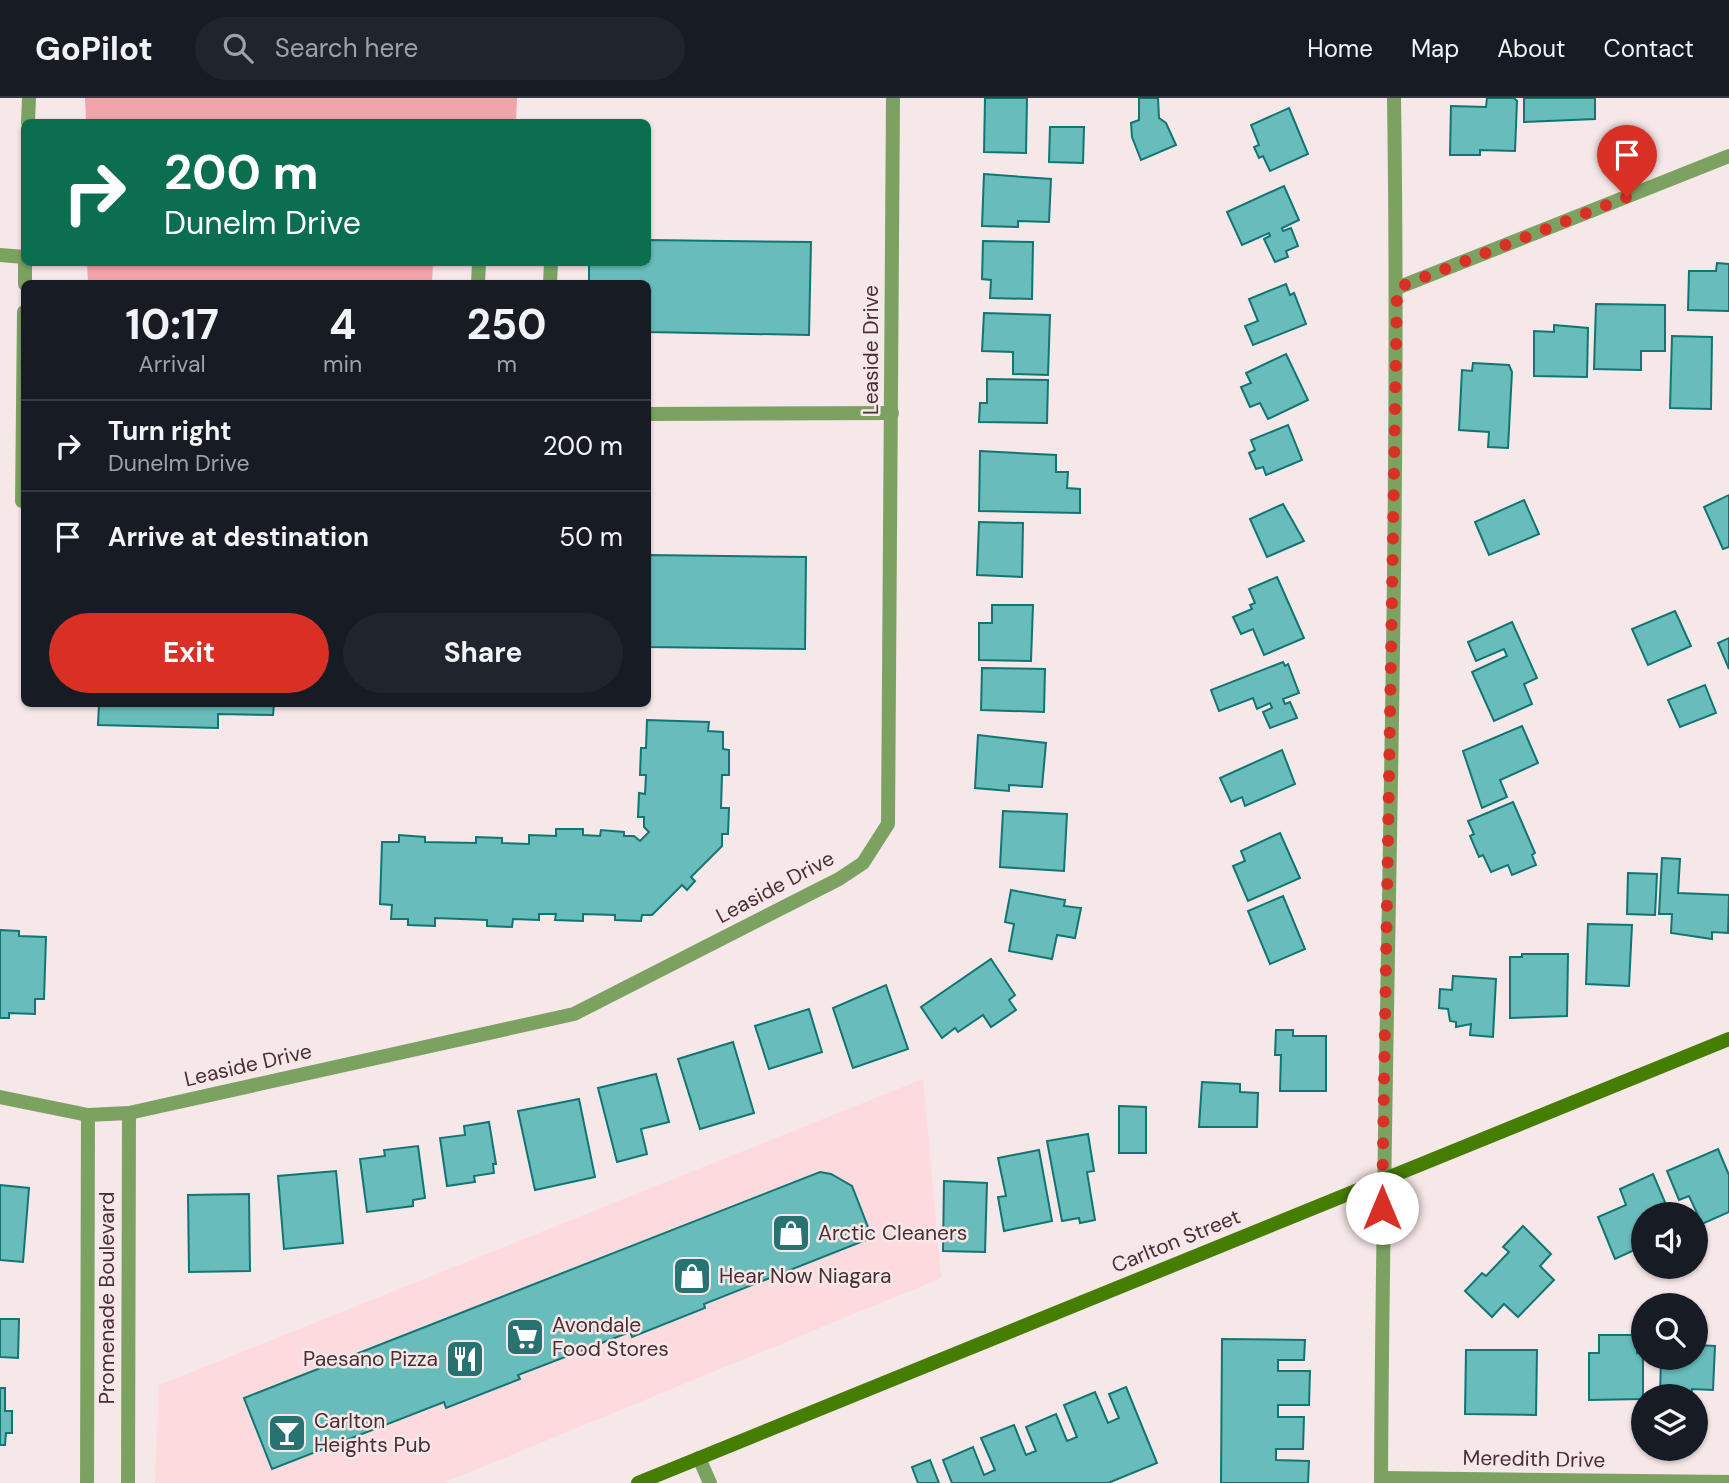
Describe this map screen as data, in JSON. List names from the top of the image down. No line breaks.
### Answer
{"streets":{"main road":["Carlton Street"],"street":["Leaside Drive","Promenade Boulevard","Meredith Drive"]},"crossings":[["Leaside Drive","Promenade Boulevard"]],"places":{"shop":["Arctic Cleaners","Hear Now Niagara"],"supermarket":["Avondale Food Stores"],"restaurant":["Paesano Pizza"],"bar":["Carlton Heights Pub"]},"page":{"header":"GoPilot","search":"Search here","nav":["Home","Map","About","Contact"],"turn":["200 m","Dunelm Drive"],"eta":["10:17","Arrival","4","min","250","m"],"list":[{"name":"Turn right","note":"Dunelm Drive","value":"200 m"},{"name":"Arrive at destination","value":"50 m"}],"buttons":["Exit","Share"]}}
